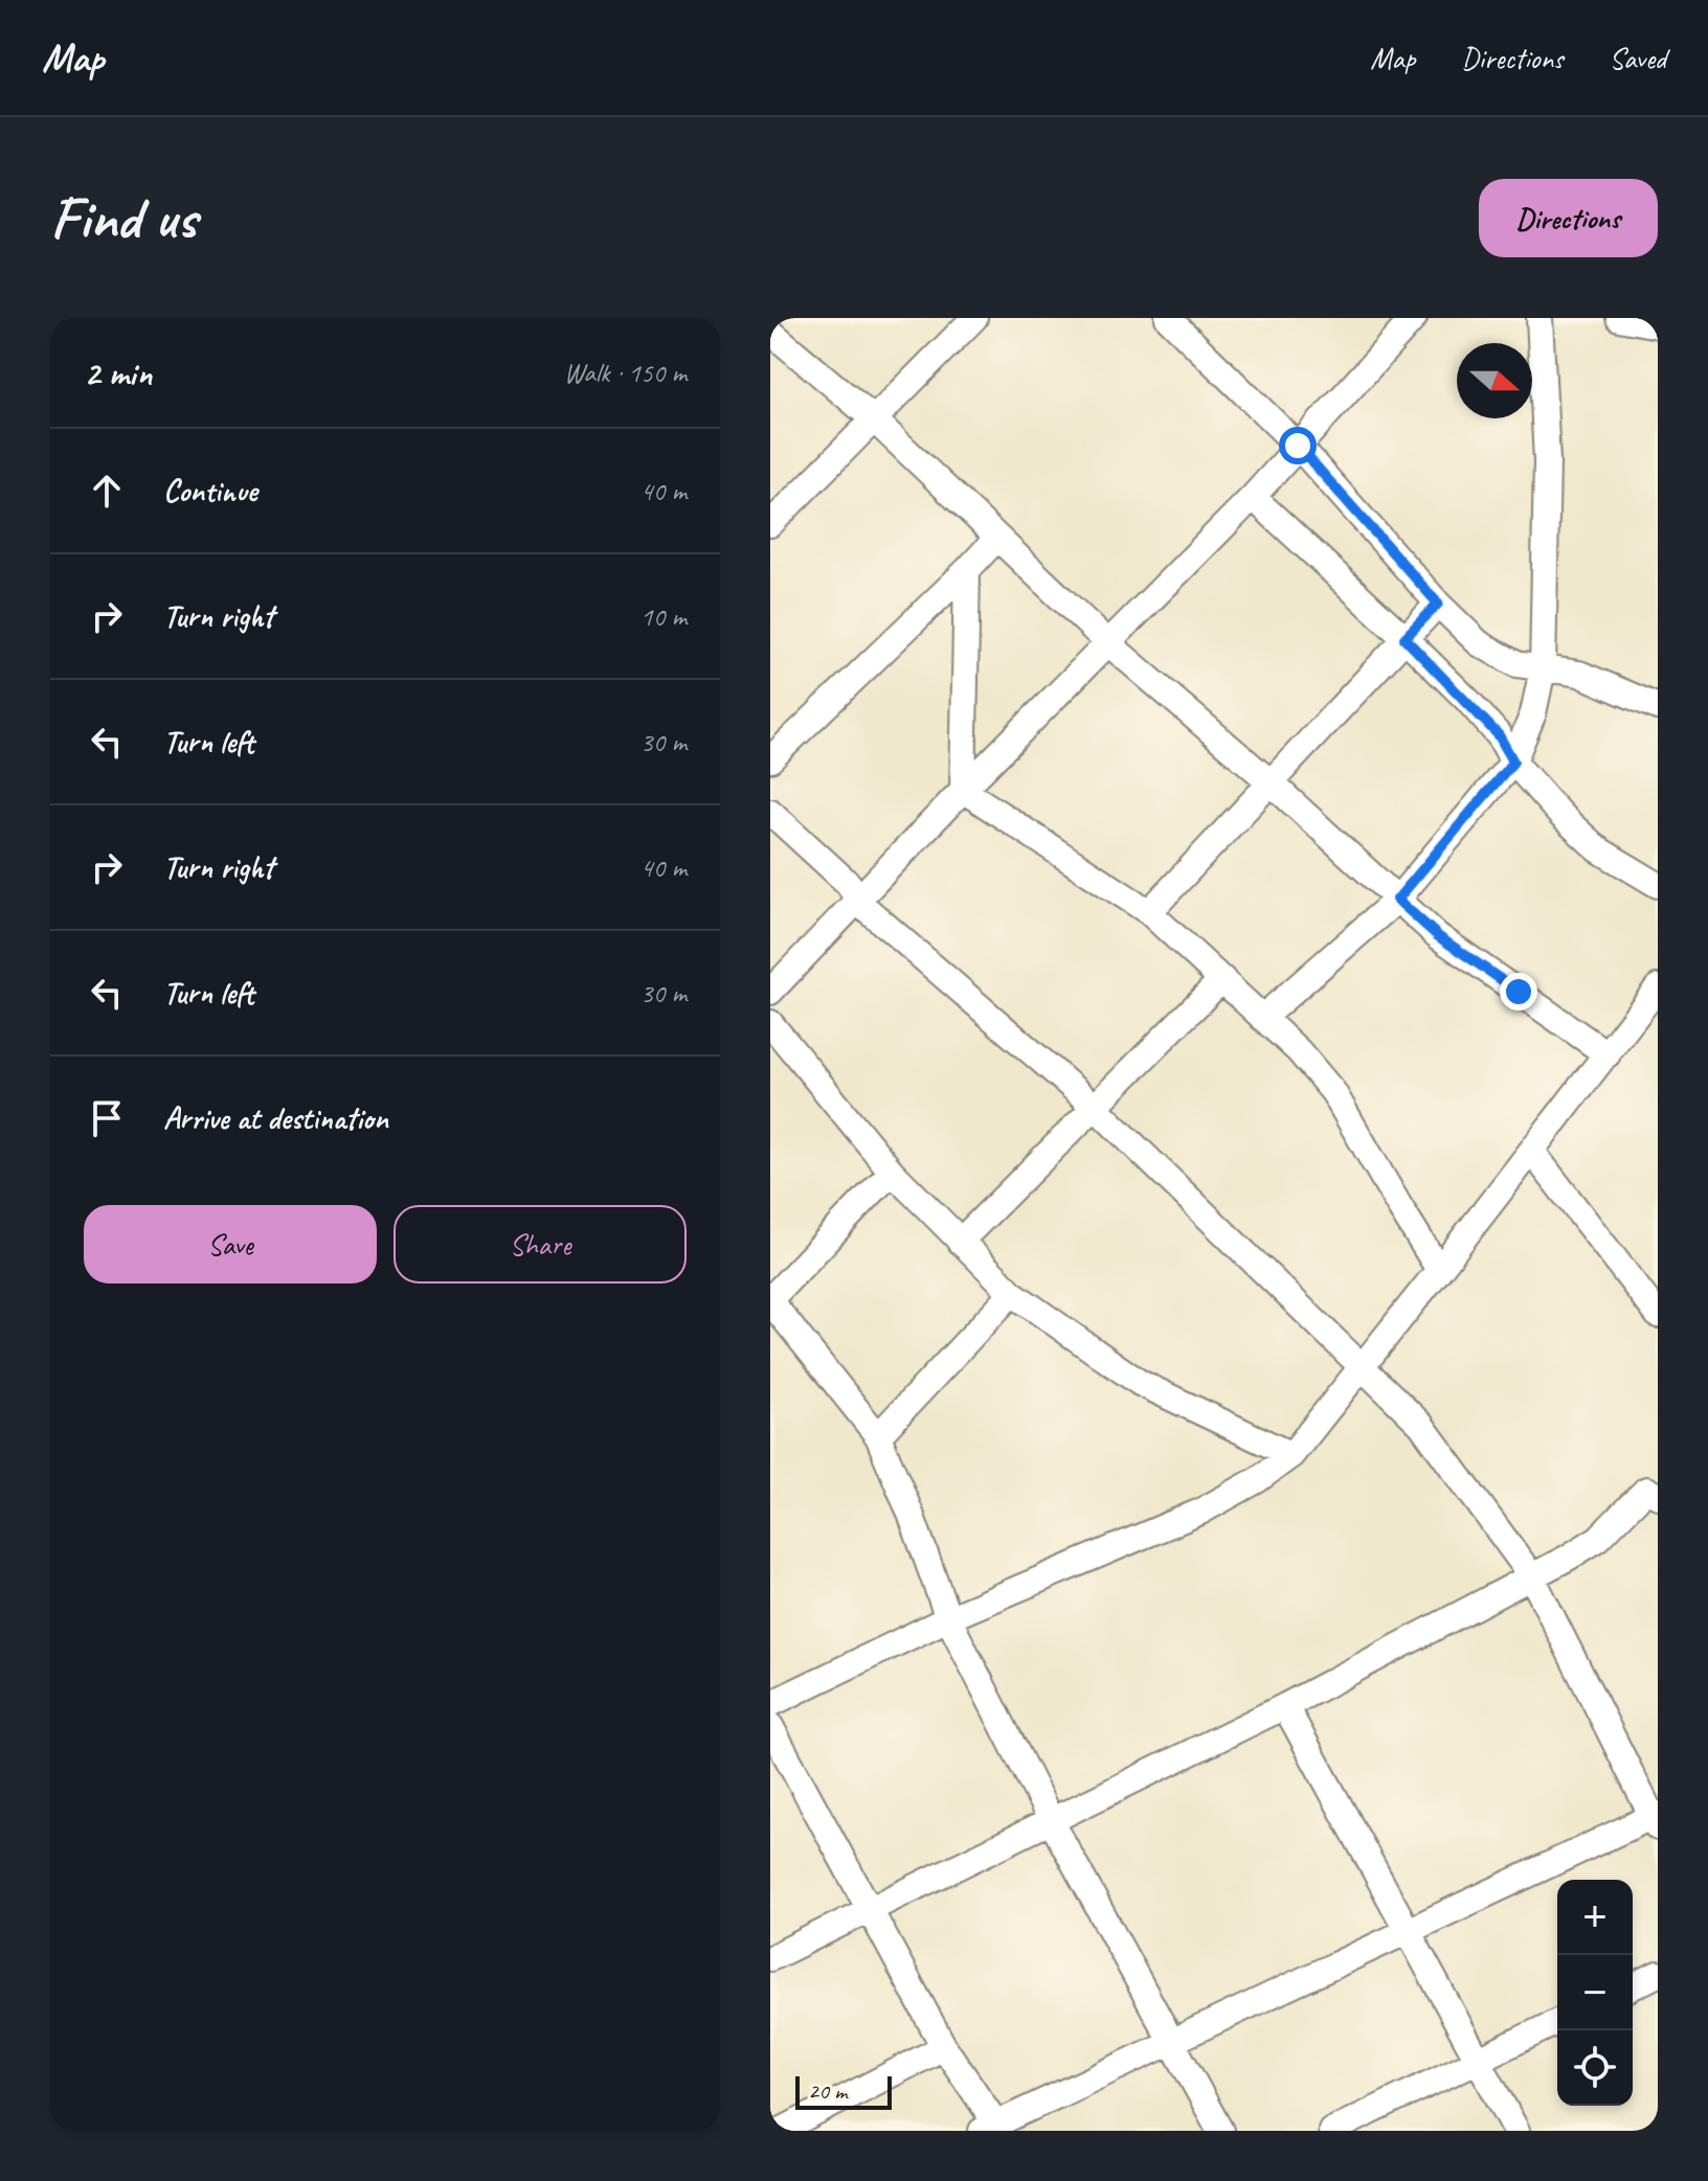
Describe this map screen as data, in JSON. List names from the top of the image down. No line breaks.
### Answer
{"scale_bar":"20 m","north":"right","page":{"header":"Map","nav":["Map","Directions","Saved"],"buttons":["Directions",["Save","Share"]],"title":"Find us","heading":["2 min","Walk · 150 m"],"list":[["Continue","40 m"],["Turn right","10 m"],["Turn left","30 m"],["Turn right","40 m"],["Turn left","30 m"],"Arrive at destination"],"map_buttons":["+","−"],"scale":"20 m"}}
